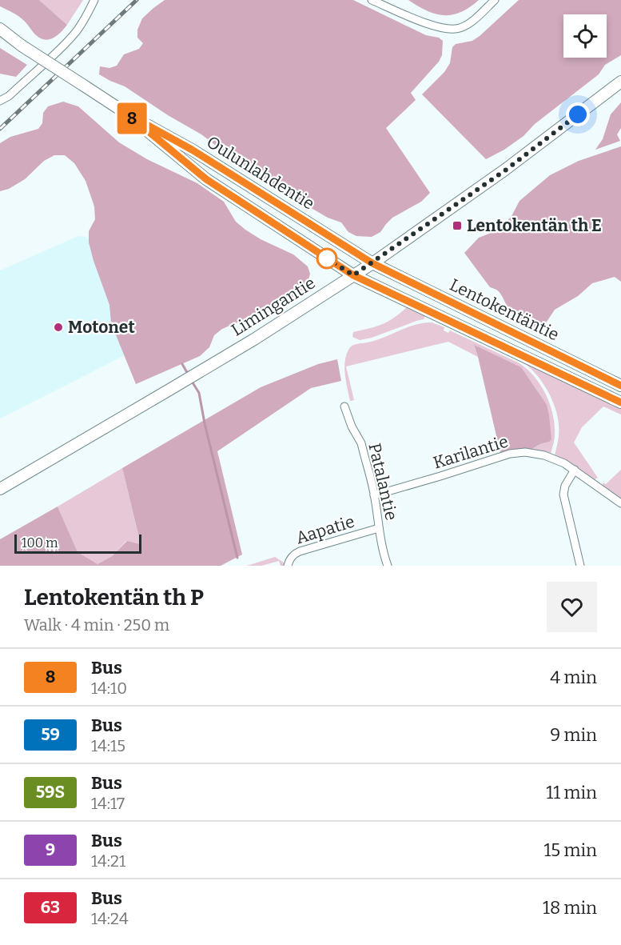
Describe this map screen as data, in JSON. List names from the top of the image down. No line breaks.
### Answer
{"streets":{"main road":["Oulunlahdentie","Limingantie","Lentokentäntie"],"street":["Karilantie","Patalantie","Aapatie"]},"crossings":[["Oulunlahdentie","Limingantie"],["Oulunlahdentie","Lentokentäntie"],["Limingantie","Lentokentäntie"],["Karilantie","Patalantie"],["Patalantie","Aapatie"]],"places":{"transit":["Lentokentän th E"],"other":["Motonet"]},"lines":["bus line 8"],"scale_bar":"100 m","page":{"on_map":"8","scale":"100 m","heading":["Lentokentän th P","Walk · 4 min · 250 m"],"list":[{"mark":"8","name":"Bus","note":"14:10","value":"4 min"},{"mark":"59","name":"Bus","note":"14:15","value":"9 min"},{"mark":"59S","name":"Bus","note":"14:17","value":"11 min"},{"mark":"9","name":"Bus","note":"14:21","value":"15 min"},{"mark":"63","name":"Bus","note":"14:24","value":"18 min"}]}}
